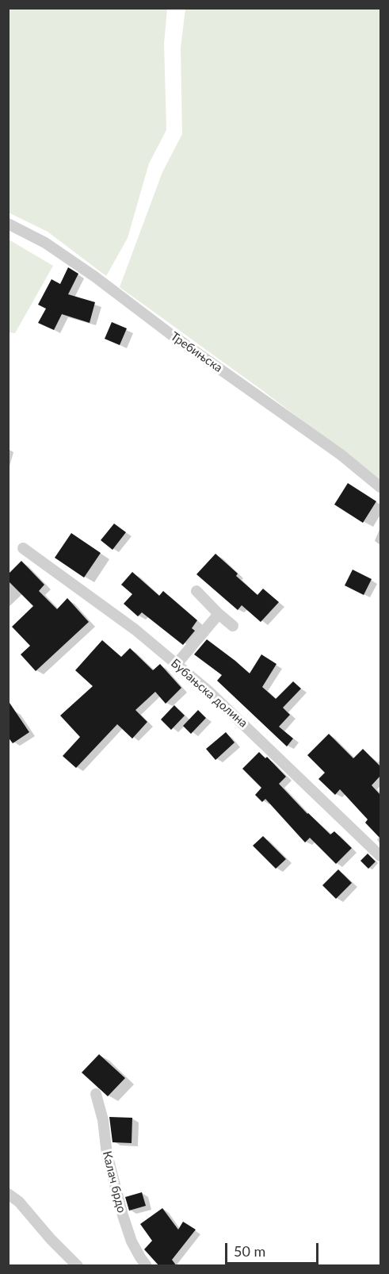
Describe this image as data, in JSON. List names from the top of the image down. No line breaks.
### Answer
{"streets":{"street":["Требињска","Бубањска долина","Калач брдо"]},"scale_bar":"50 m"}
